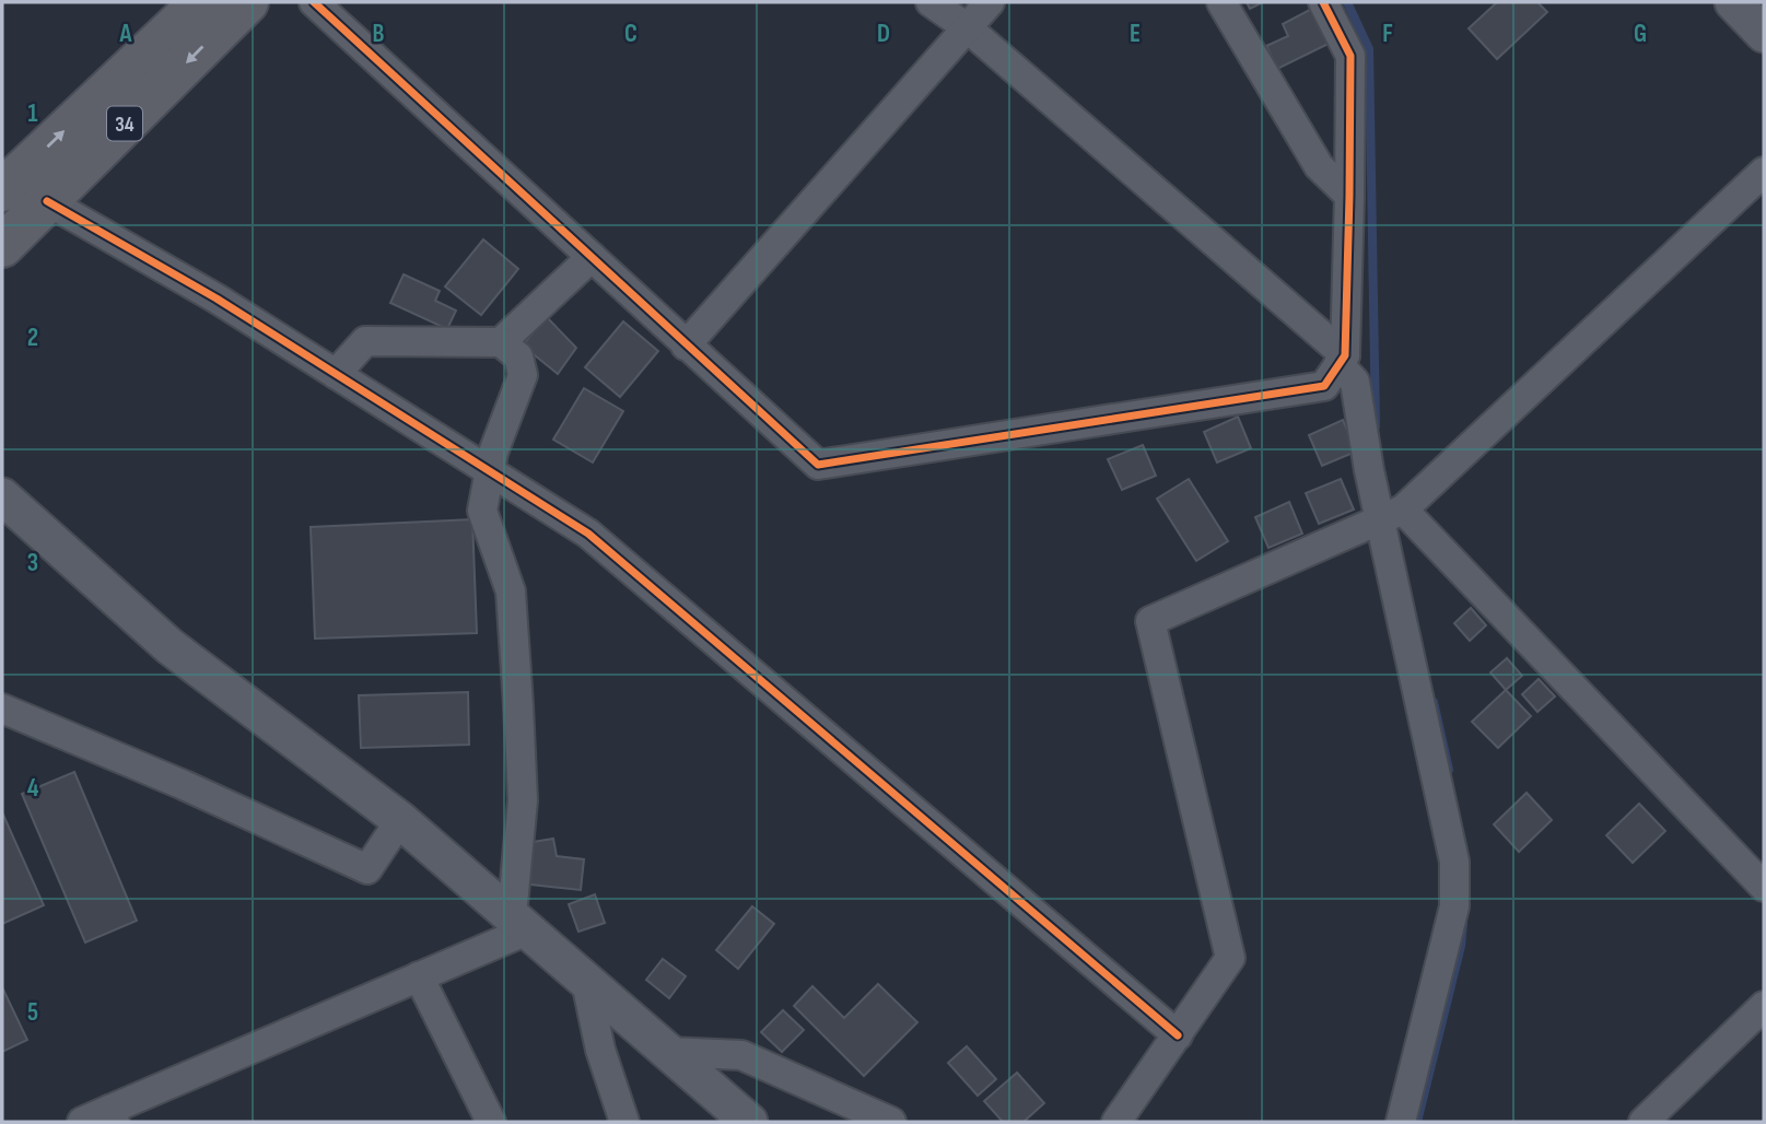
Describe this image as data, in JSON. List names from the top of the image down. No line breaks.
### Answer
{"streets":{"main road":["34"]},"grid":{"columns":["A","B","C","D","E","F","G"],"rows":["1","2","3","4","5"]}}
